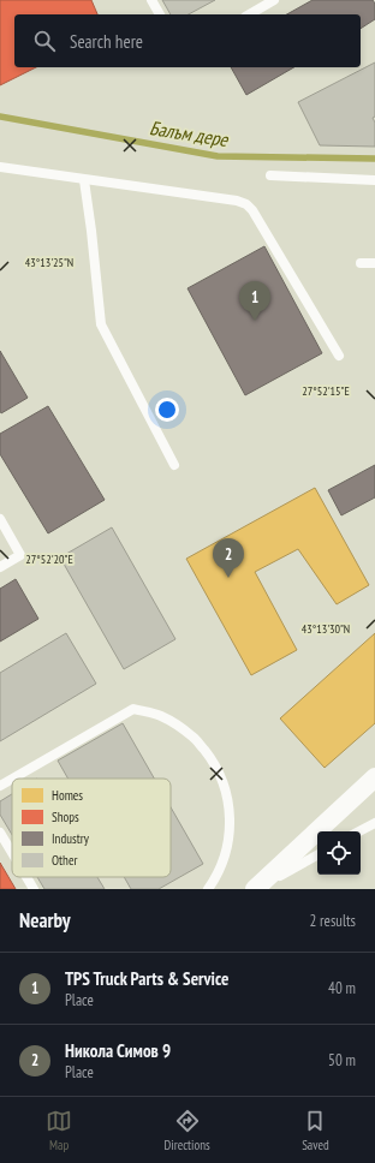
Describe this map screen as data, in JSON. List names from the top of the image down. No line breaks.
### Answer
{"water":["Балъм дере"],"legend":["Homes","Shops","Industry","Other"],"page":{"search":"Search here","pins":["1","2"],"heading":["Nearby","2 results"],"list":[{"mark":"1","name":"TPS Truck Parts & Service","note":"Place","value":"40 m"},{"mark":"2","name":"Никола Симов 9","note":"Place","value":"50 m"}],"nav":["Map","Directions","Saved"]},"coordinates":["43°13'25\"N","27°52'15\"E","27°52'20\"E","43°13'30\"N"]}
